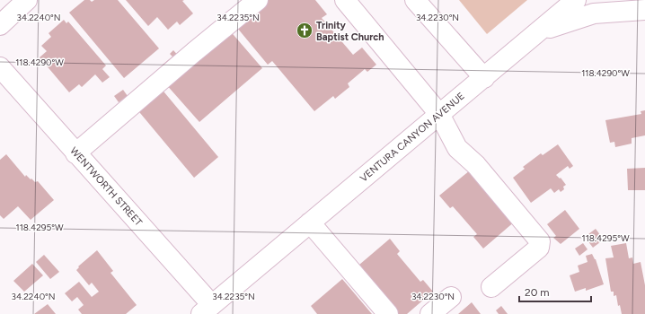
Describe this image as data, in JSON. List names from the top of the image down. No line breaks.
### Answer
{"streets":{"street":["VENTURA CANYON AVENUE","WENTWORTH STREET"]},"crossings":[["VENTURA CANYON AVENUE","WENTWORTH STREET"]],"places":{"church":["Trinity Baptist Church"]},"scale_bar":"20 m","coordinates":["34.2240°N","34.2235°N","34.2230°N","118.4290°W","118.4295°W"]}
